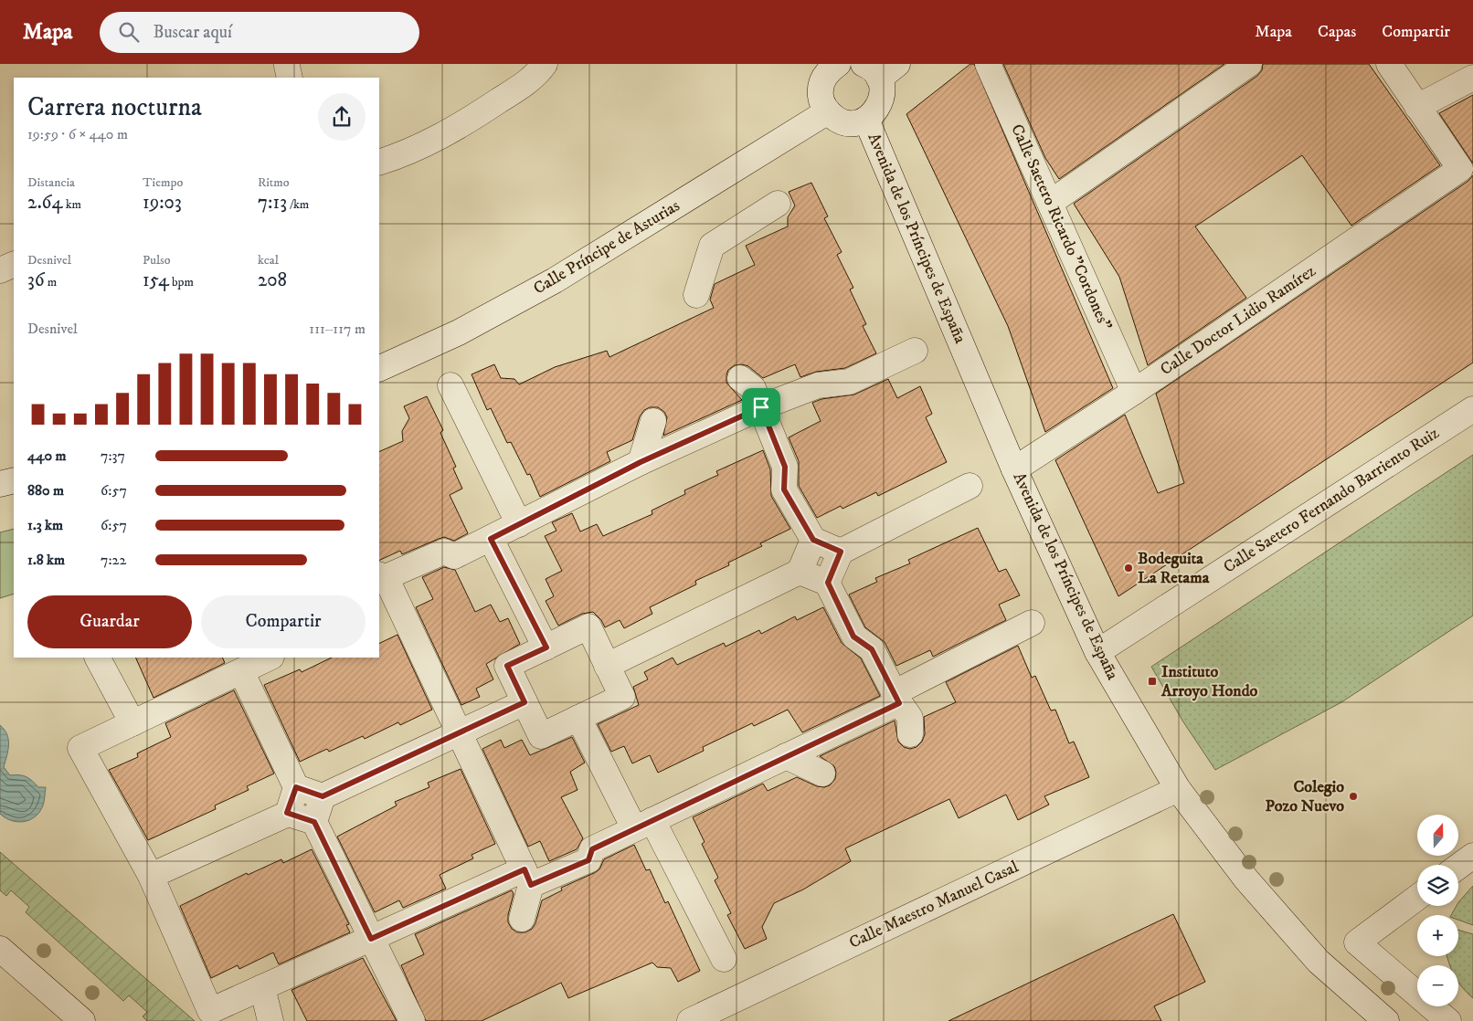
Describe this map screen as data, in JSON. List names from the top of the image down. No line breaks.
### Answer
{"streets":{"street":["Calle Saetero Ricardo \"Cordones\"","Avenida de los Príncipes de España","Calle Príncipe de Asturias","Calle Doctor Lidio Ramírez","Calle Saetero Fernando Barriento Ruiz","Calle Maestro Manuel Casal"]},"crossings":[["Calle Saetero Ricardo \"Cordones\"","Calle Doctor Lidio Ramírez"],["Avenida de los Príncipes de España","Calle Doctor Lidio Ramírez"],["Avenida de los Príncipes de España","Calle Saetero Fernando Barriento Ruiz"],["Avenida de los Príncipes de España","Calle Maestro Manuel Casal"]],"places":{"other":["Bodeguita La Retama","Colegio Pozo Nuevo"],"transit":["Instituto Arroyo Hondo"]},"north":"top","page":{"header":"Mapa","search":"Buscar aquí","nav":["Mapa","Capas","Compartir"],"heading":["Carrera nocturna","19:59 · 6 × 440 m"],"stats":[["Distancia","2.64 km"],["Tiempo","19:03"],["Ritmo","7:13 /km"],["Desnivel","36 m"],["Pulso","154 bpm"],["kcal","208"]],"chart":["Desnivel","111–117 m"],"list":[{"name":"440 m","note":"7:37"},{"name":"880 m","note":"6:57"},{"name":"1.3 km","note":"6:57"},{"name":"1.8 km","note":"7:22"}],"buttons":["Guardar","Compartir"],"map_buttons":["+","−"]}}
